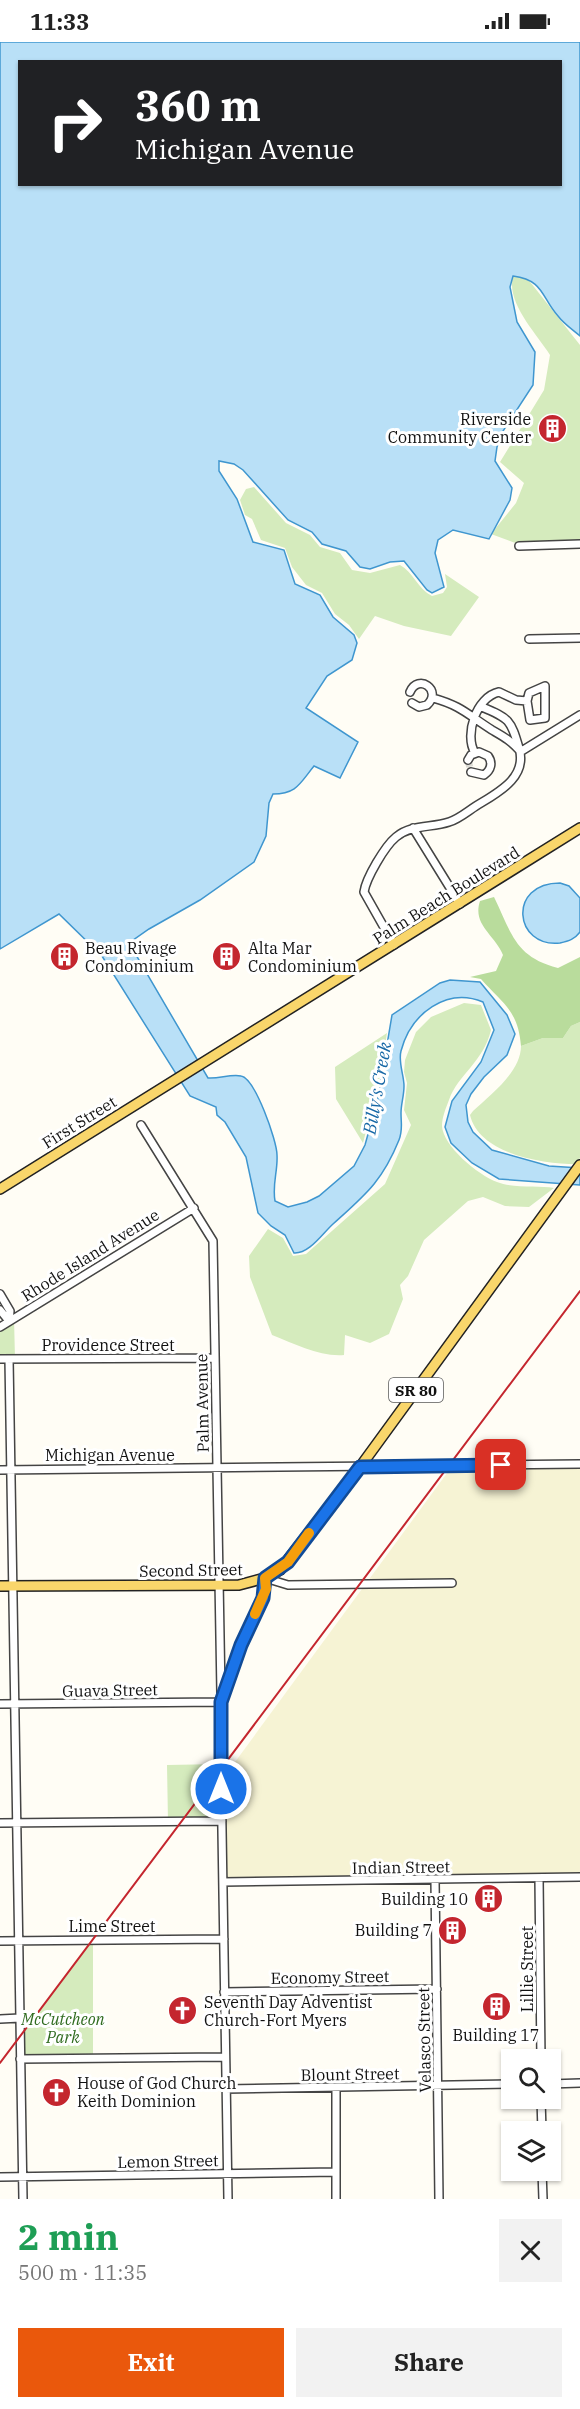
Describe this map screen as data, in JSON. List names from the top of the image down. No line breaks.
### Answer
{"streets":{"main road":["Palm Beach Boulevard","First Street","SR 80","Second Street"],"street":["Rhode Island Avenue","Providence Street","Palm Avenue","Michigan Avenue","Guava Street","Indian Street","Lime Street","Lillie Street","Economy Street","Velasco Street","Blount Street","Lemon Street"]},"crossings":[["Palm Beach Boulevard","First Street"],["Rhode Island Avenue","Palm Avenue"],["Providence Street","Palm Avenue"],["SR 80","Michigan Avenue"],["SR 80","Second Street"],["Palm Avenue","Michigan Avenue"],["Palm Avenue","Second Street"],["Palm Avenue","Guava Street"],["Palm Avenue","Indian Street"],["Palm Avenue","Lime Street"],["Palm Avenue","Economy Street"],["Palm Avenue","Blount Street"],["Palm Avenue","Lemon Street"],["Indian Street","Lillie Street"],["Indian Street","Velasco Street"],["Economy Street","Velasco Street"],["Velasco Street","Blount Street"]],"water":["Billy's Creek"],"parks":["McCutcheon Park"],"places":{"building":["Riverside Community Center","Beau Rivage Condominium","Alta Mar Condominium","Building 10","Building 7","Building 17"],"church":["Seventh Day Adventist Church-Fort Myers","House of God Church Keith Dominion"]},"page":{"status":"11:33","turn":["360 m","Michigan Avenue"],"heading":["2 min","500 m · 11:35"],"buttons":["Exit","Share"]}}
